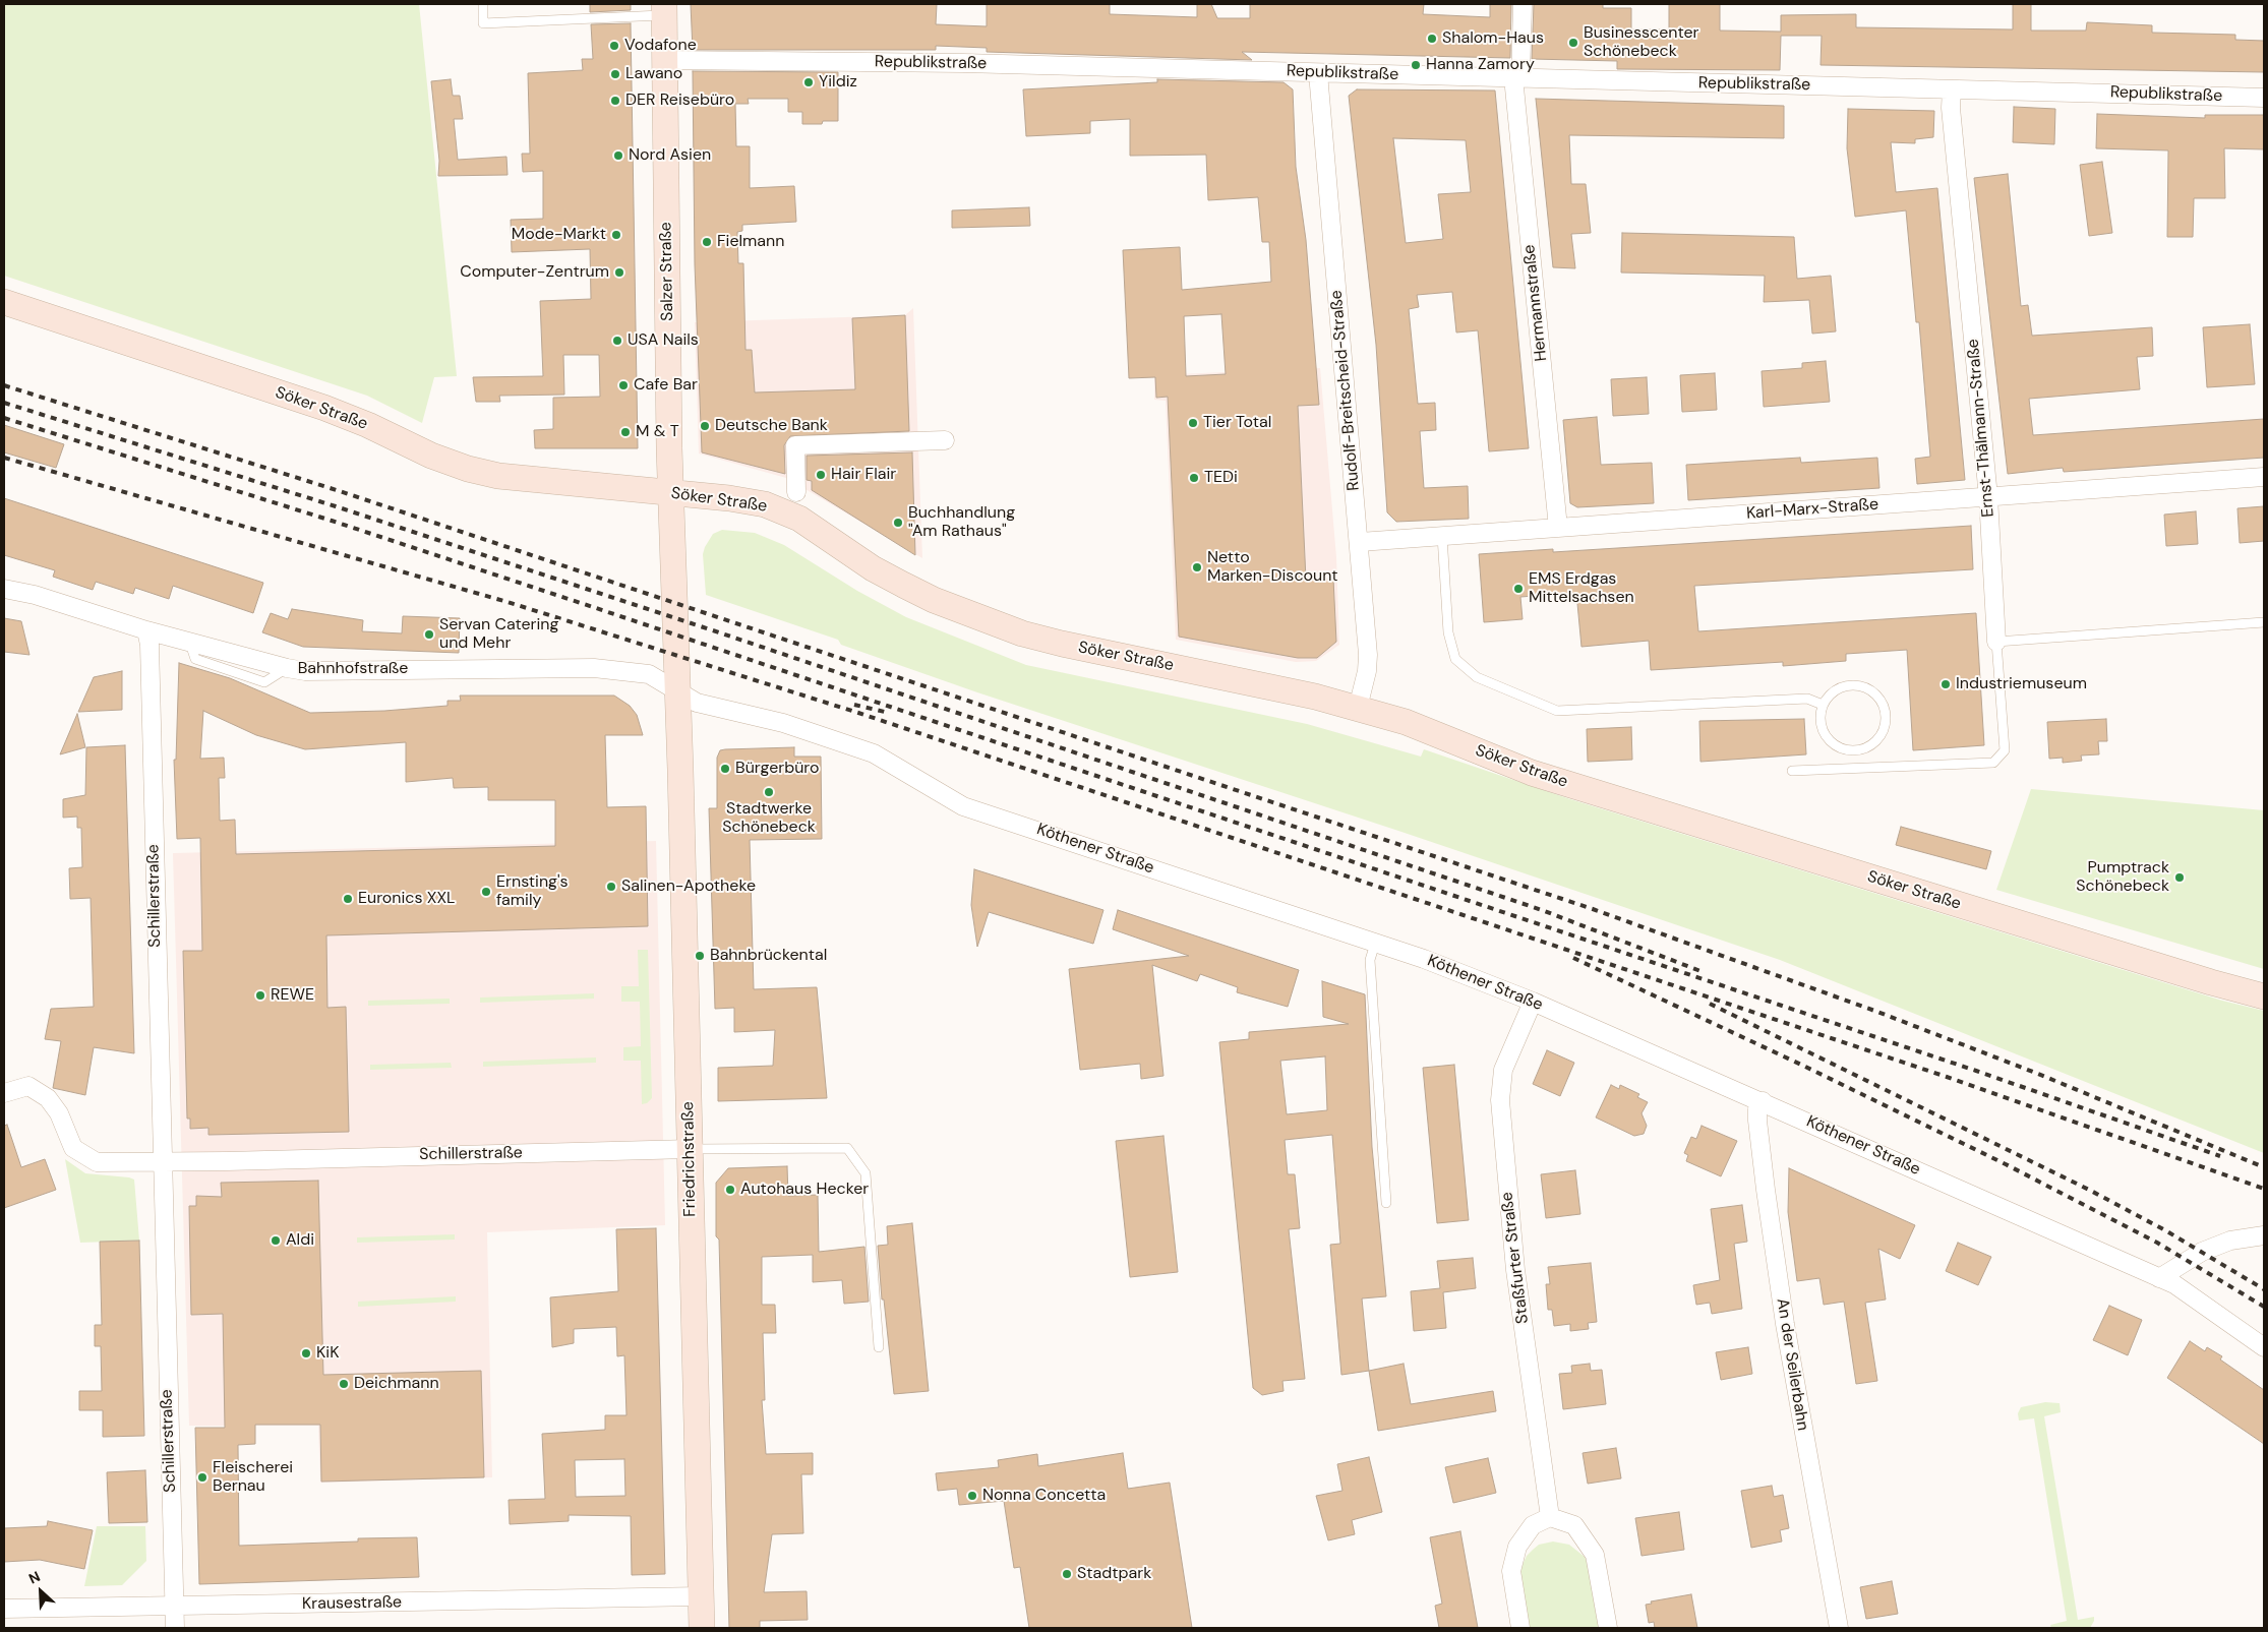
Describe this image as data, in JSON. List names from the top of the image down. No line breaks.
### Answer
{"streets":{"street":["Republikstraße","Salzer Straße","Hermannstraße","Rudolf-Breitscheid-Straße","Söker Straße","Ernst-Thälmann-Straße","Karl-Marx-Straße","Bahnhofstraße","Köthener Straße","Schillerstraße","Friedrichstraße","Staßfurter Straße","An der Seilerbahn","Krausestraße"]},"crossings":[["Republikstraße","Salzer Straße"],["Republikstraße","Hermannstraße"],["Republikstraße","Rudolf-Breitscheid-Straße"],["Republikstraße","Ernst-Thälmann-Straße"],["Salzer Straße","Söker Straße"],["Salzer Straße","Bahnhofstraße"],["Salzer Straße","Köthener Straße"],["Salzer Straße","Friedrichstraße"],["Hermannstraße","Karl-Marx-Straße"],["Rudolf-Breitscheid-Straße","Söker Straße"],["Rudolf-Breitscheid-Straße","Karl-Marx-Straße"],["Ernst-Thälmann-Straße","Karl-Marx-Straße"],["Bahnhofstraße","Köthener Straße"],["Bahnhofstraße","Schillerstraße"],["Bahnhofstraße","Friedrichstraße"],["Köthener Straße","Friedrichstraße"],["Köthener Straße","Staßfurter Straße"],["Köthener Straße","An der Seilerbahn"],["Schillerstraße","Friedrichstraße"],["Schillerstraße","Krausestraße"],["Friedrichstraße","Krausestraße"]],"places":["Shalom-Haus","Businesscenter Schönebeck","Vodafone","Hanna Zamory","Lawano","Yildiz","DER Reisebüro","Nord Asien","Mode-Markt","Fielmann","Computer-Zentrum","USA Nails","Cafe Bar","Tier Total","Deutsche Bank","M & T","Hair Flair","TEDi","Buchhandlung \"Am Rathaus\"","Netto Marken-Discount","EMS Erdgas Mittelsachsen","Servan Catering und Mehr","Industriemuseum","Bürgerbüro","Stadtwerke Schönebeck","Pumptrack Schönebeck","Salinen-Apotheke","Ernsting's family","Euronics XXL","Bahnbrückental","REWE","Autohaus Hecker","Aldi","KiK","Deichmann","Fleischerei Bernau","Nonna Concetta","Stadtpark"],"north":"top left"}
